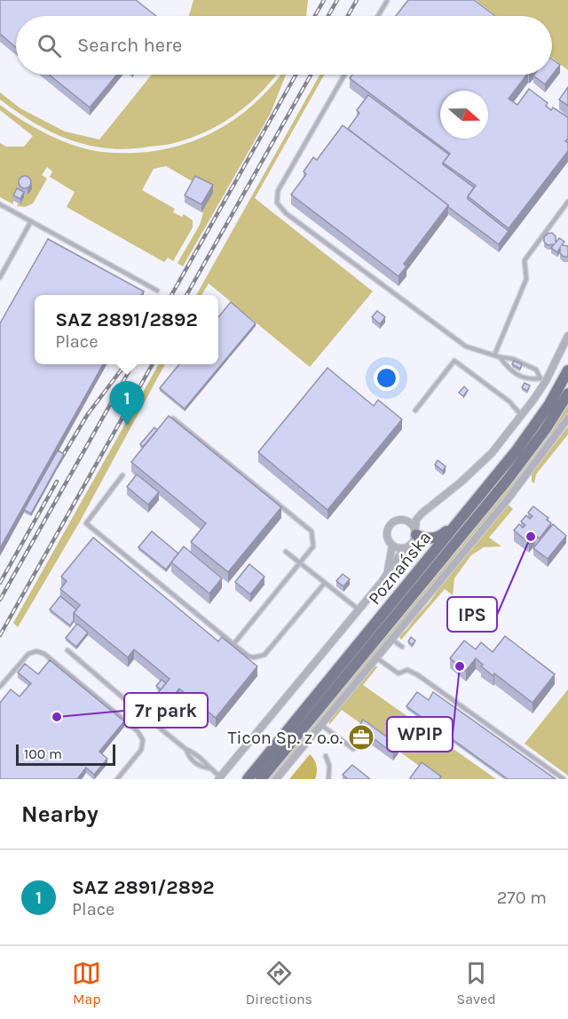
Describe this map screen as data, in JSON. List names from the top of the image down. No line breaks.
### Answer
{"streets":{"main road":["Poznańska"]},"places":{"other":["IPS","WPIP","7r park"],"office":["Ticon Sp. z o.o."]},"scale_bar":"100 m","north":"right","page":{"search":"Search here","popup":["SAZ 2891/2892","Place"],"pins":"1","scale":"100 m","heading":"Nearby","list":[{"mark":"1","name":"SAZ 2891/2892","note":"Place","value":"270 m"}],"nav":["Map","Directions","Saved"]}}
